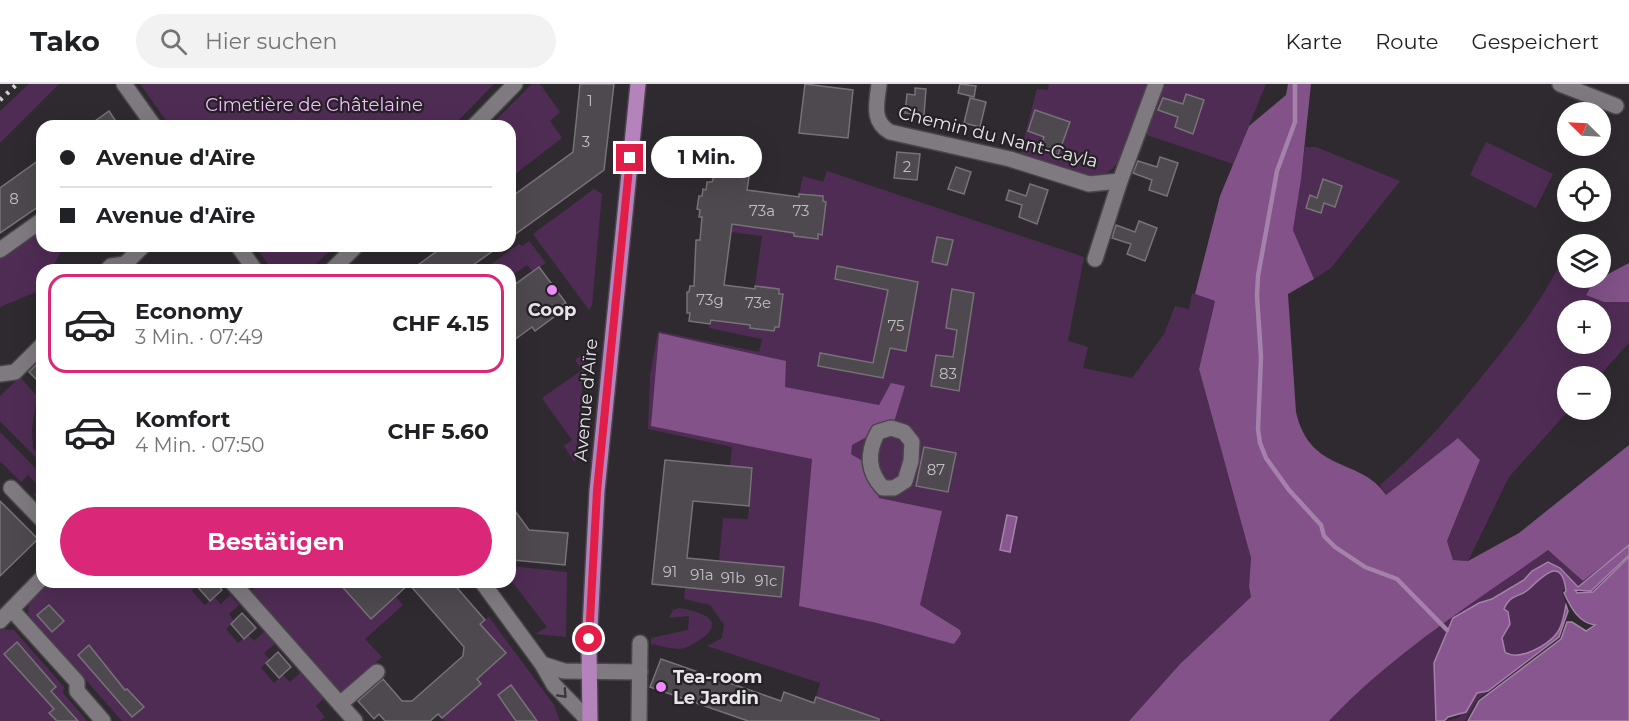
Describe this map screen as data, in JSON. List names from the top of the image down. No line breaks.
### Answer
{"streets":{"main road":["Avenue d'Aïre"],"street":["Chemin du Nant-Cayla"]},"parks":["Cimetière de Châtelaine"],"places":["Coop","Tea-room Le Jardin"],"house_numbers":["1","3","2","8","73a","73","73g","73e","75","83","87","91","91a","91b","91c"],"north":"top left","page":{"header":"Tako","search":"Hier suchen","nav":["Karte","Route","Gespeichert"],"map_buttons":["+","−"],"banner":["Avenue d'Aïre","Avenue d'Aïre"],"bubble":"1 Min.","list":[{"name":"Economy","note":"3 Min. · 07:49","value":"CHF 4.15"},{"name":"Komfort","note":"4 Min. · 07:50","value":"CHF 5.60"}],"buttons":"Bestätigen"}}
